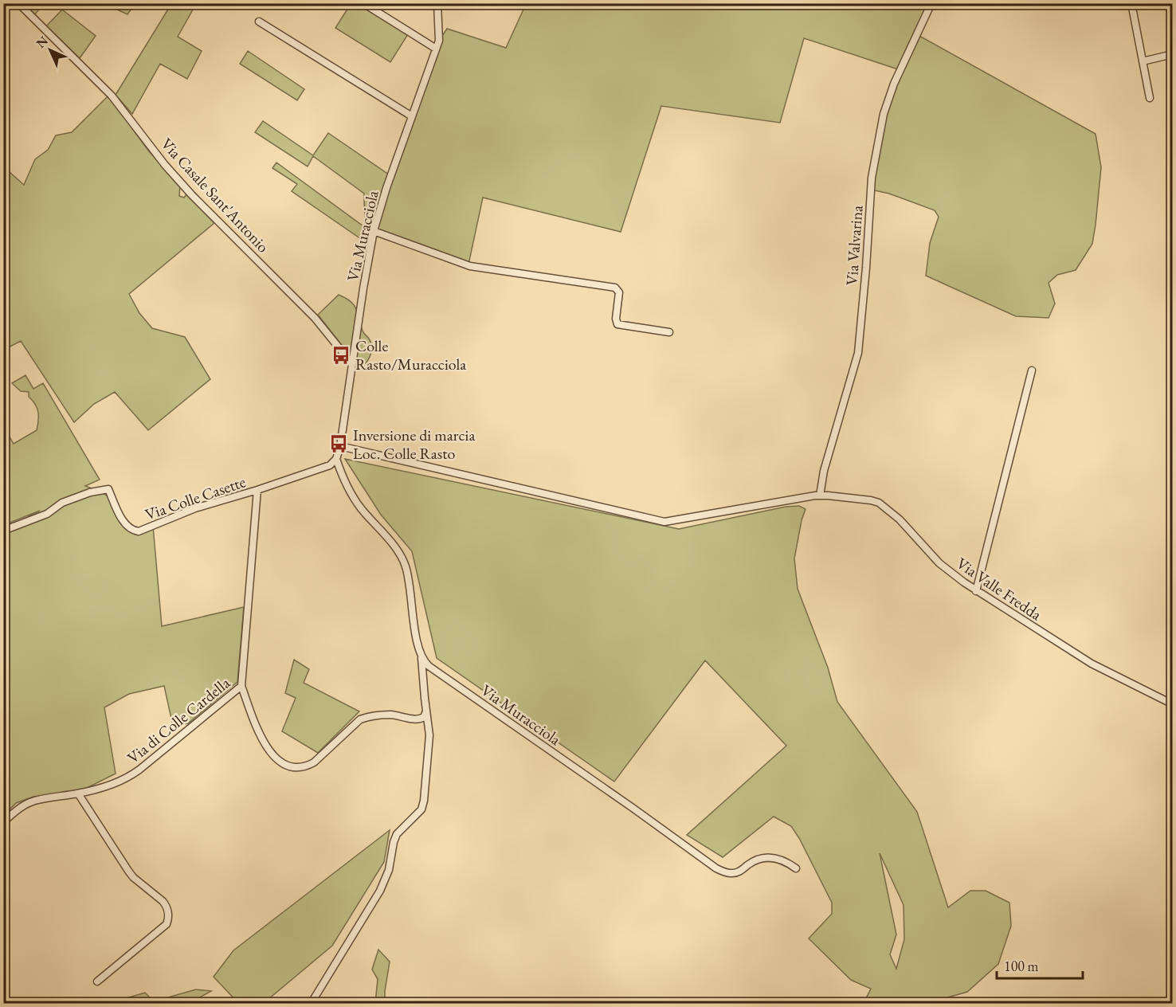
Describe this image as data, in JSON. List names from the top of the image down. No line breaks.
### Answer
{"streets":{"street":["Via Casale Sant'Antonio","Via Muracciola","Via Valvarina","Via Colle Casette","Via Valle Fredda","Via di Colle Cardella"]},"crossings":[["Via Casale Sant'Antonio","Via Muracciola"],["Via Muracciola","Via Valle Fredda"],["Via Valvarina","Via Valle Fredda"],["Via Colle Casette","Via di Colle Cardella"]],"places":{"bus stop":["Colle Rasto/Muracciola","Inversione di marcia Loc. Colle Rasto"]},"scale_bar":"100 m","north":"top left"}
